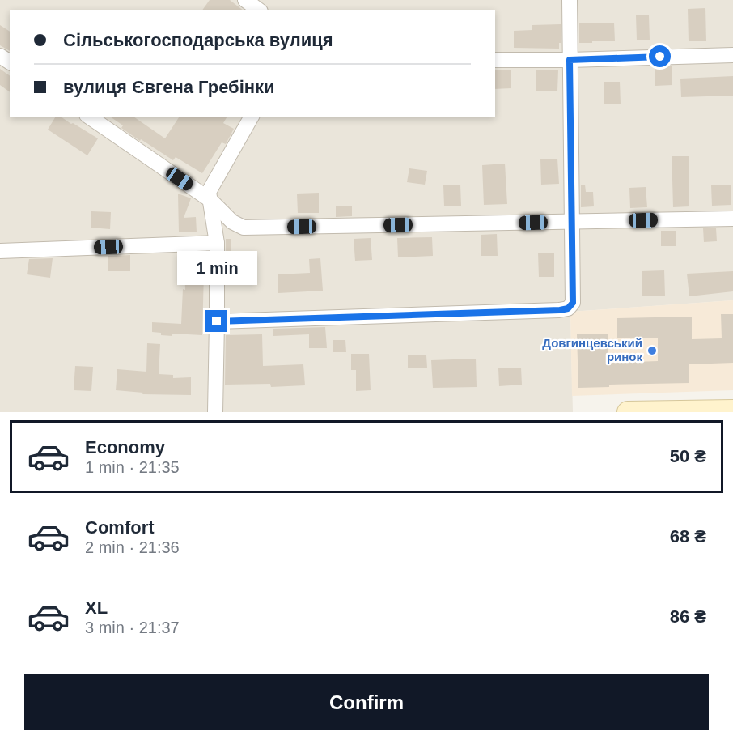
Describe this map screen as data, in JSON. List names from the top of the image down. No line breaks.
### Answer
{"places":["Довгинцевський ринок"],"page":{"banner":["Сільськогосподарська вулиця","вулиця Євгена Гребінки"],"bubble":"1 min","list":[{"name":"Economy","note":"1 min · 21:35","value":"50 ₴"},{"name":"Comfort","note":"2 min · 21:36","value":"68 ₴"},{"name":"XL","note":"3 min · 21:37","value":"86 ₴"}],"buttons":"Confirm"}}
